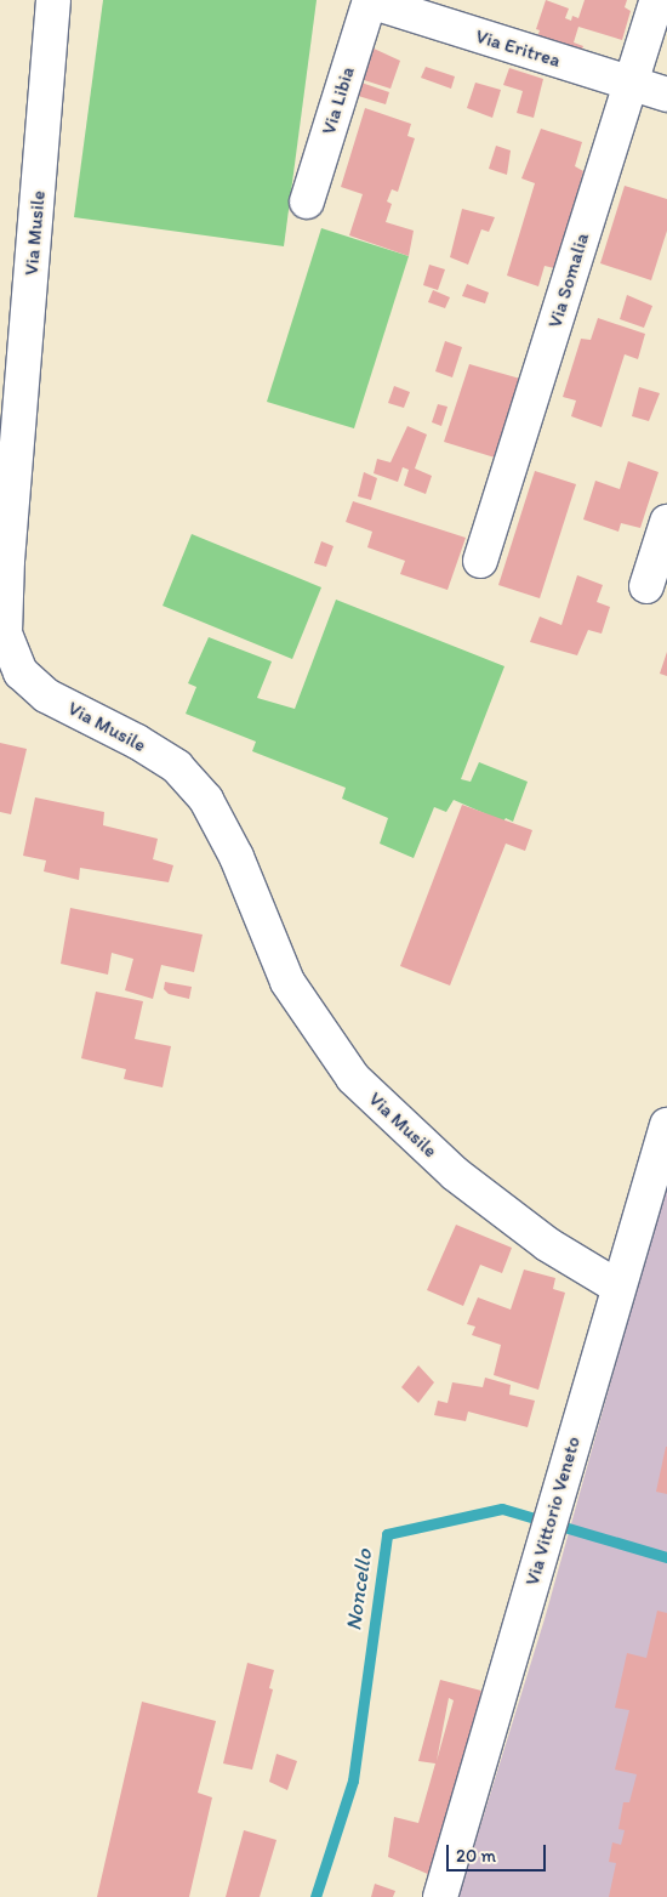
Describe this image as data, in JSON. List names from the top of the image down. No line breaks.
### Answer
{"streets":{"street":["Via Eritrea","Via Libia","Via Musile","Via Somalia","Via Vittorio Veneto"]},"crossings":[["Via Eritrea","Via Libia"],["Via Eritrea","Via Somalia"],["Via Musile","Via Vittorio Veneto"]],"water":["Noncello"],"scale_bar":"20 m"}
